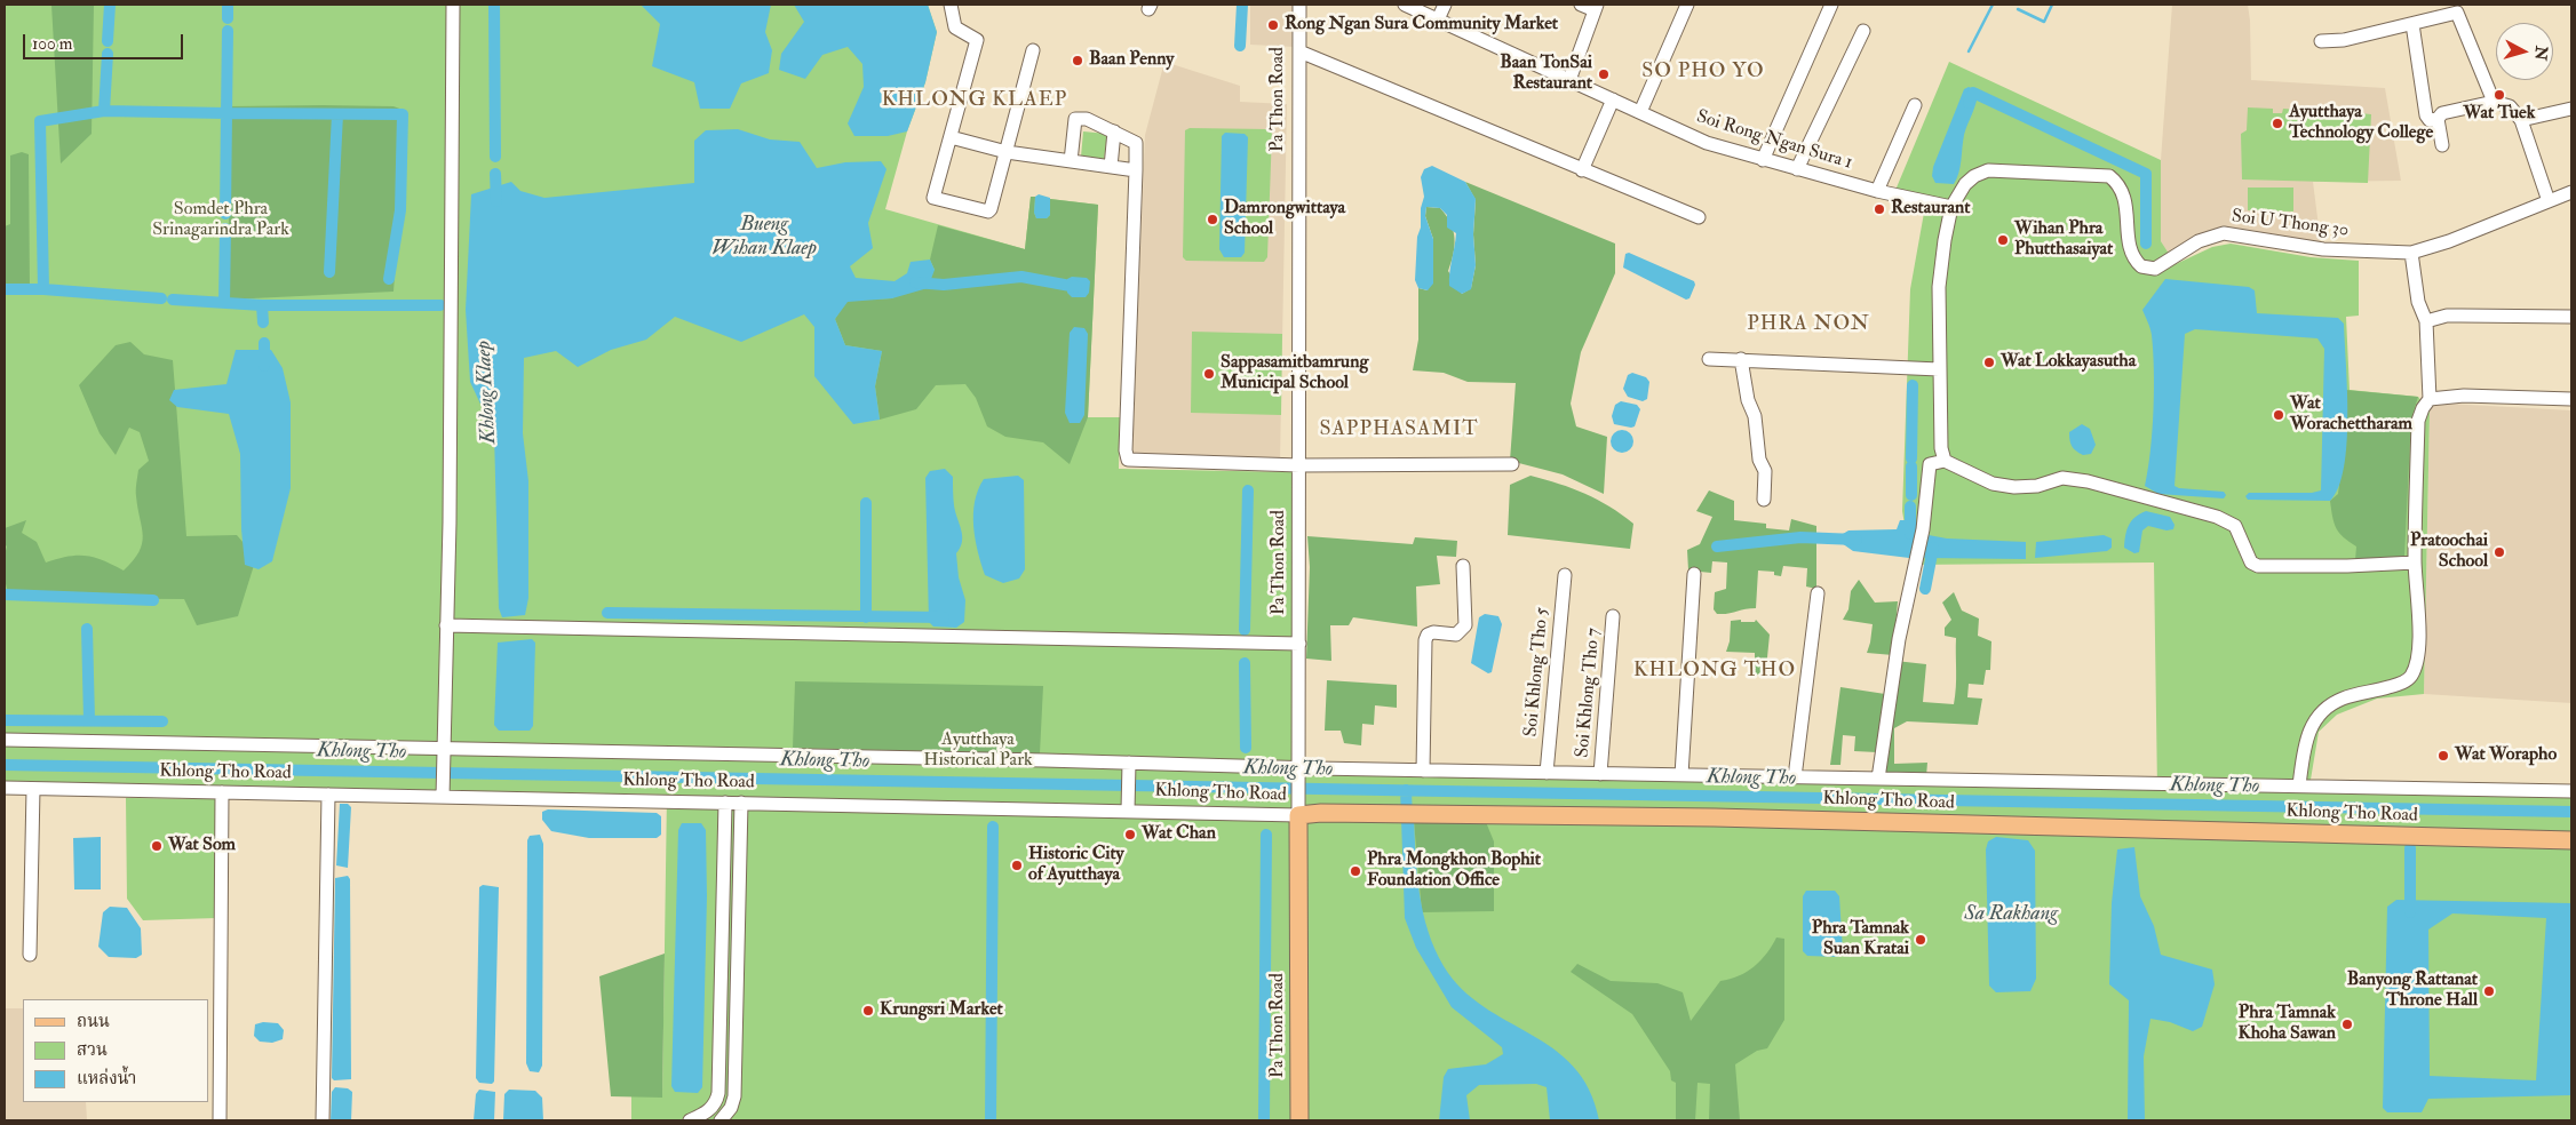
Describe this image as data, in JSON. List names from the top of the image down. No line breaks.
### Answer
{"streets":{"main road":["Pa Thon Road","Khlong Tho Road"],"street":["Soi Rong Ngan Sura 1","Soi U Thong 30","Soi Khlong Tho 5","Soi Khlong Tho 7"]},"crossings":[["Pa Thon Road","Khlong Tho Road"],["Soi Rong Ngan Sura 1","Soi U Thong 30"],["Soi Khlong Tho 5","Khlong Tho Road"],["Soi Khlong Tho 7","Khlong Tho Road"]],"districts":["SO PHO YO","KHLONG KLAEP","PHRA NON","SAPPHASAMIT","KHLONG THO"],"water":["Bueng Wihan Klaep","Khlong Klaep","Khlong Tho","Sa Rakhang"],"parks":["Somdet Phra Srinagarindra Park","Ayutthaya Historical Park"],"places":["Rong Ngan Sura Community Market","Baan Penny","Baan TonSai Restaurant","Wat Tuek","Ayutthaya Technology College","Restaurant","Damrongwittaya School","Wihan Phra Phutthasaiyat","Wat Lokkayasutha","Sappasamitbamrung Municipal School","Wat Worachettharam","Pratoochai School","Wat Worapho","Wat Chan","Wat Som","Historic City of Ayutthaya","Phra Mongkhon Bophit Foundation Office","Phra Tamnak Suan Kratai","Banyong Rattanat Throne Hall","Krungsri Market","Phra Tamnak Khoha Sawan"],"legend":["ถนน","สวน","แหล่งน้ำ"],"scale_bar":"100 m","north":"right"}
